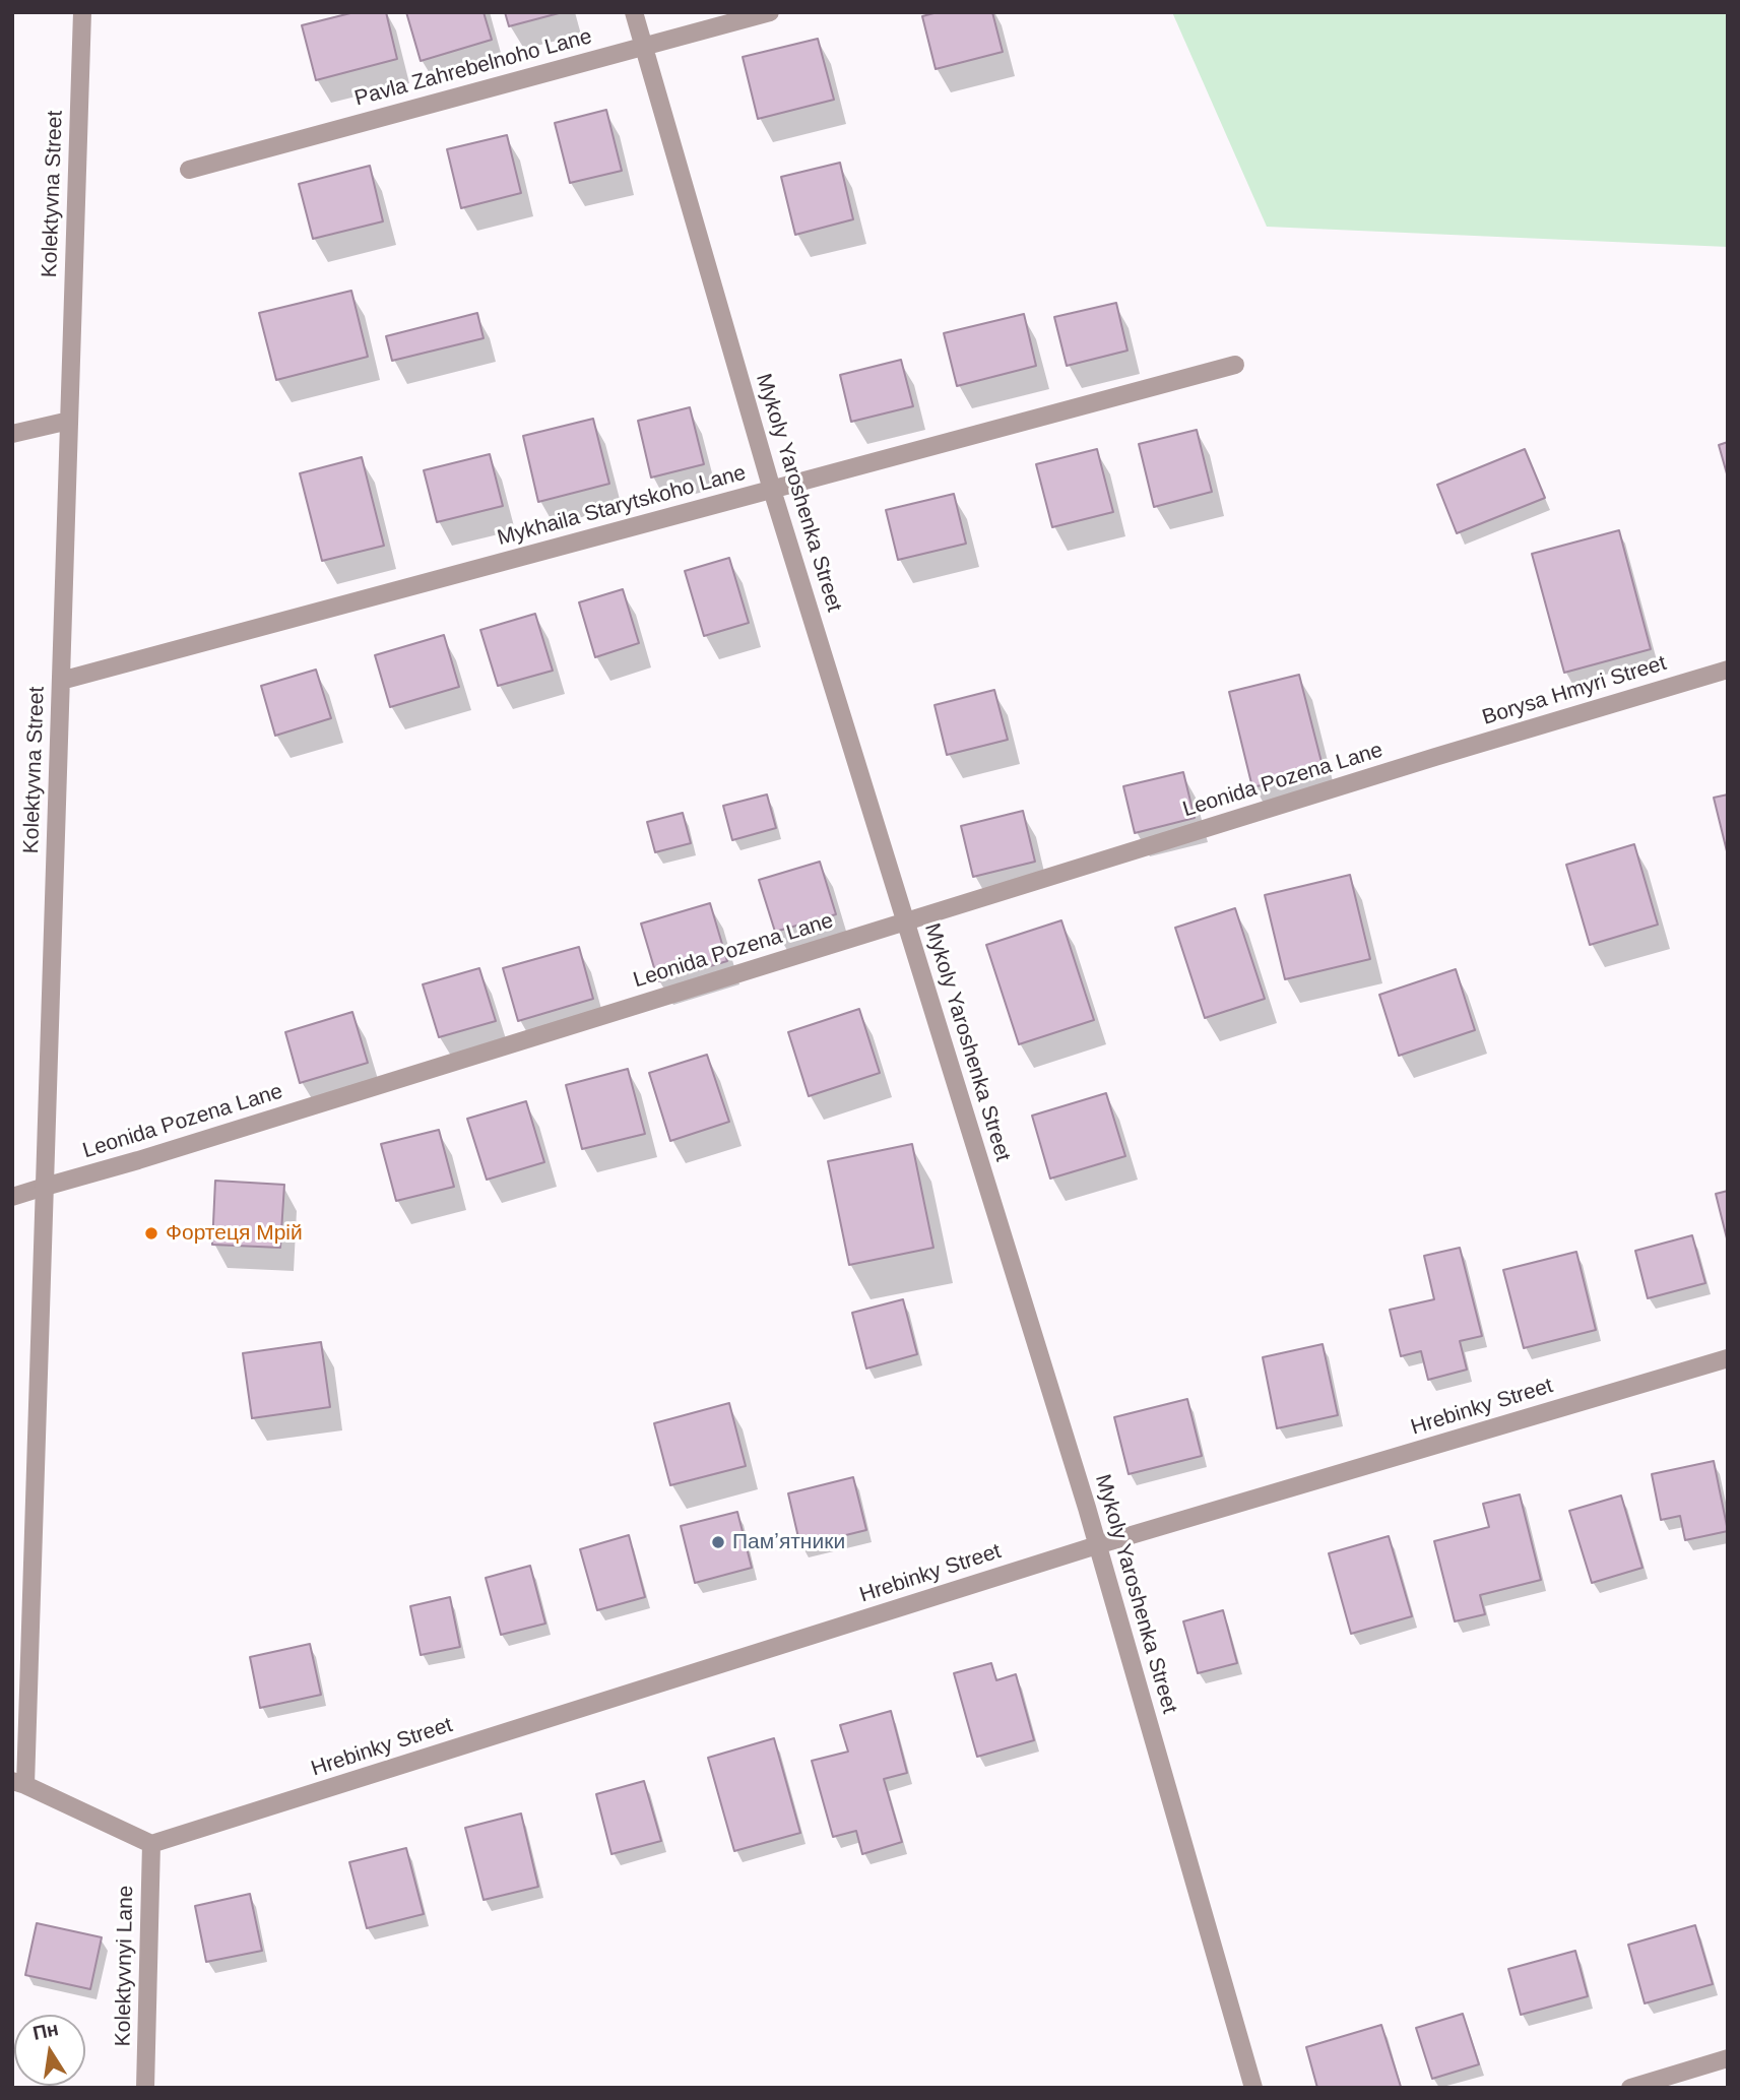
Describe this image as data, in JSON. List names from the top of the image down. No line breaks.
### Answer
{"streets":{"street":["Pavla Zahrebelnoho Lane","Kolektyvna Street","Mykoly Yaroshenka Street","Mykhaila Starytskoho Lane","Borysa Hmyri Street","Leonida Pozena Lane","Hrebinky Street","Kolektyvnyi Lane"]},"crossings":[["Pavla Zahrebelnoho Lane","Mykoly Yaroshenka Street"],["Kolektyvna Street","Mykhaila Starytskoho Lane"],["Kolektyvna Street","Leonida Pozena Lane"],["Mykoly Yaroshenka Street","Mykhaila Starytskoho Lane"],["Mykoly Yaroshenka Street","Leonida Pozena Lane"],["Mykoly Yaroshenka Street","Hrebinky Street"],["Borysa Hmyri Street","Leonida Pozena Lane"],["Hrebinky Street","Kolektyvnyi Lane"]],"places":["Фортеця Мрій","Памʼятники"],"north":"top"}
